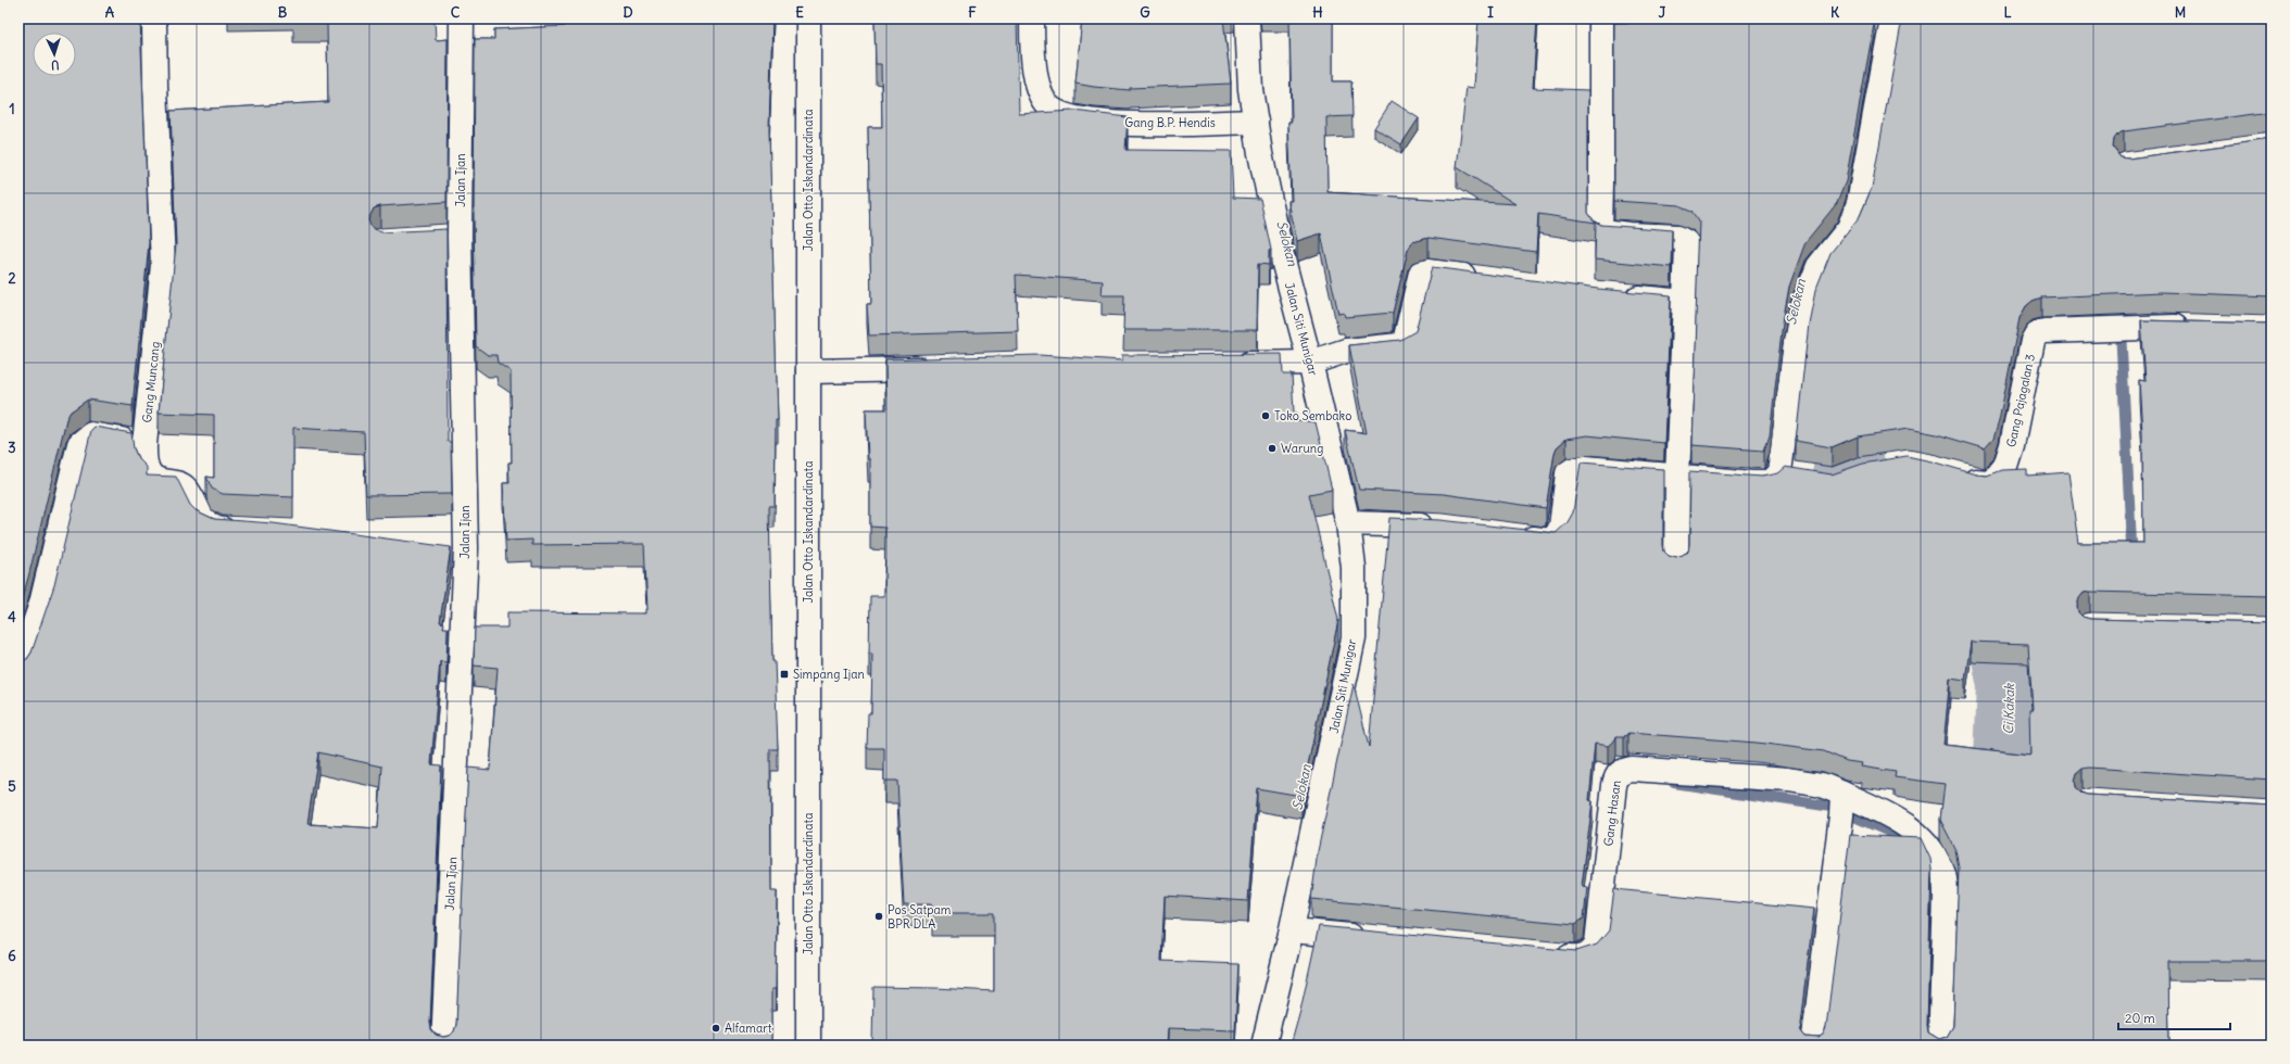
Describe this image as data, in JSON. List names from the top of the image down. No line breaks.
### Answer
{"streets":{"street":["Gang B.P. Hendis","Jalan Ijan","Jalan Otto Iskandardinata","Jalan Siti Munigar","Gang Muncang","Gang Pajagalan 3","Gang Hasan"]},"crossings":[["Gang B.P. Hendis","Jalan Siti Munigar"]],"water":["Selokan","Ci Kakak"],"places":{"other":["Toko Sembako","Warung","Pos Satpam BPR DLA","Alfamart"],"transit":["Simpang Ijan"]},"scale_bar":"20 m","north":"bottom","grid":{"columns":["A","B","C","D","E","F","G","H","I","J","K","L","M"],"rows":["1","2","3","4","5","6"]}}
